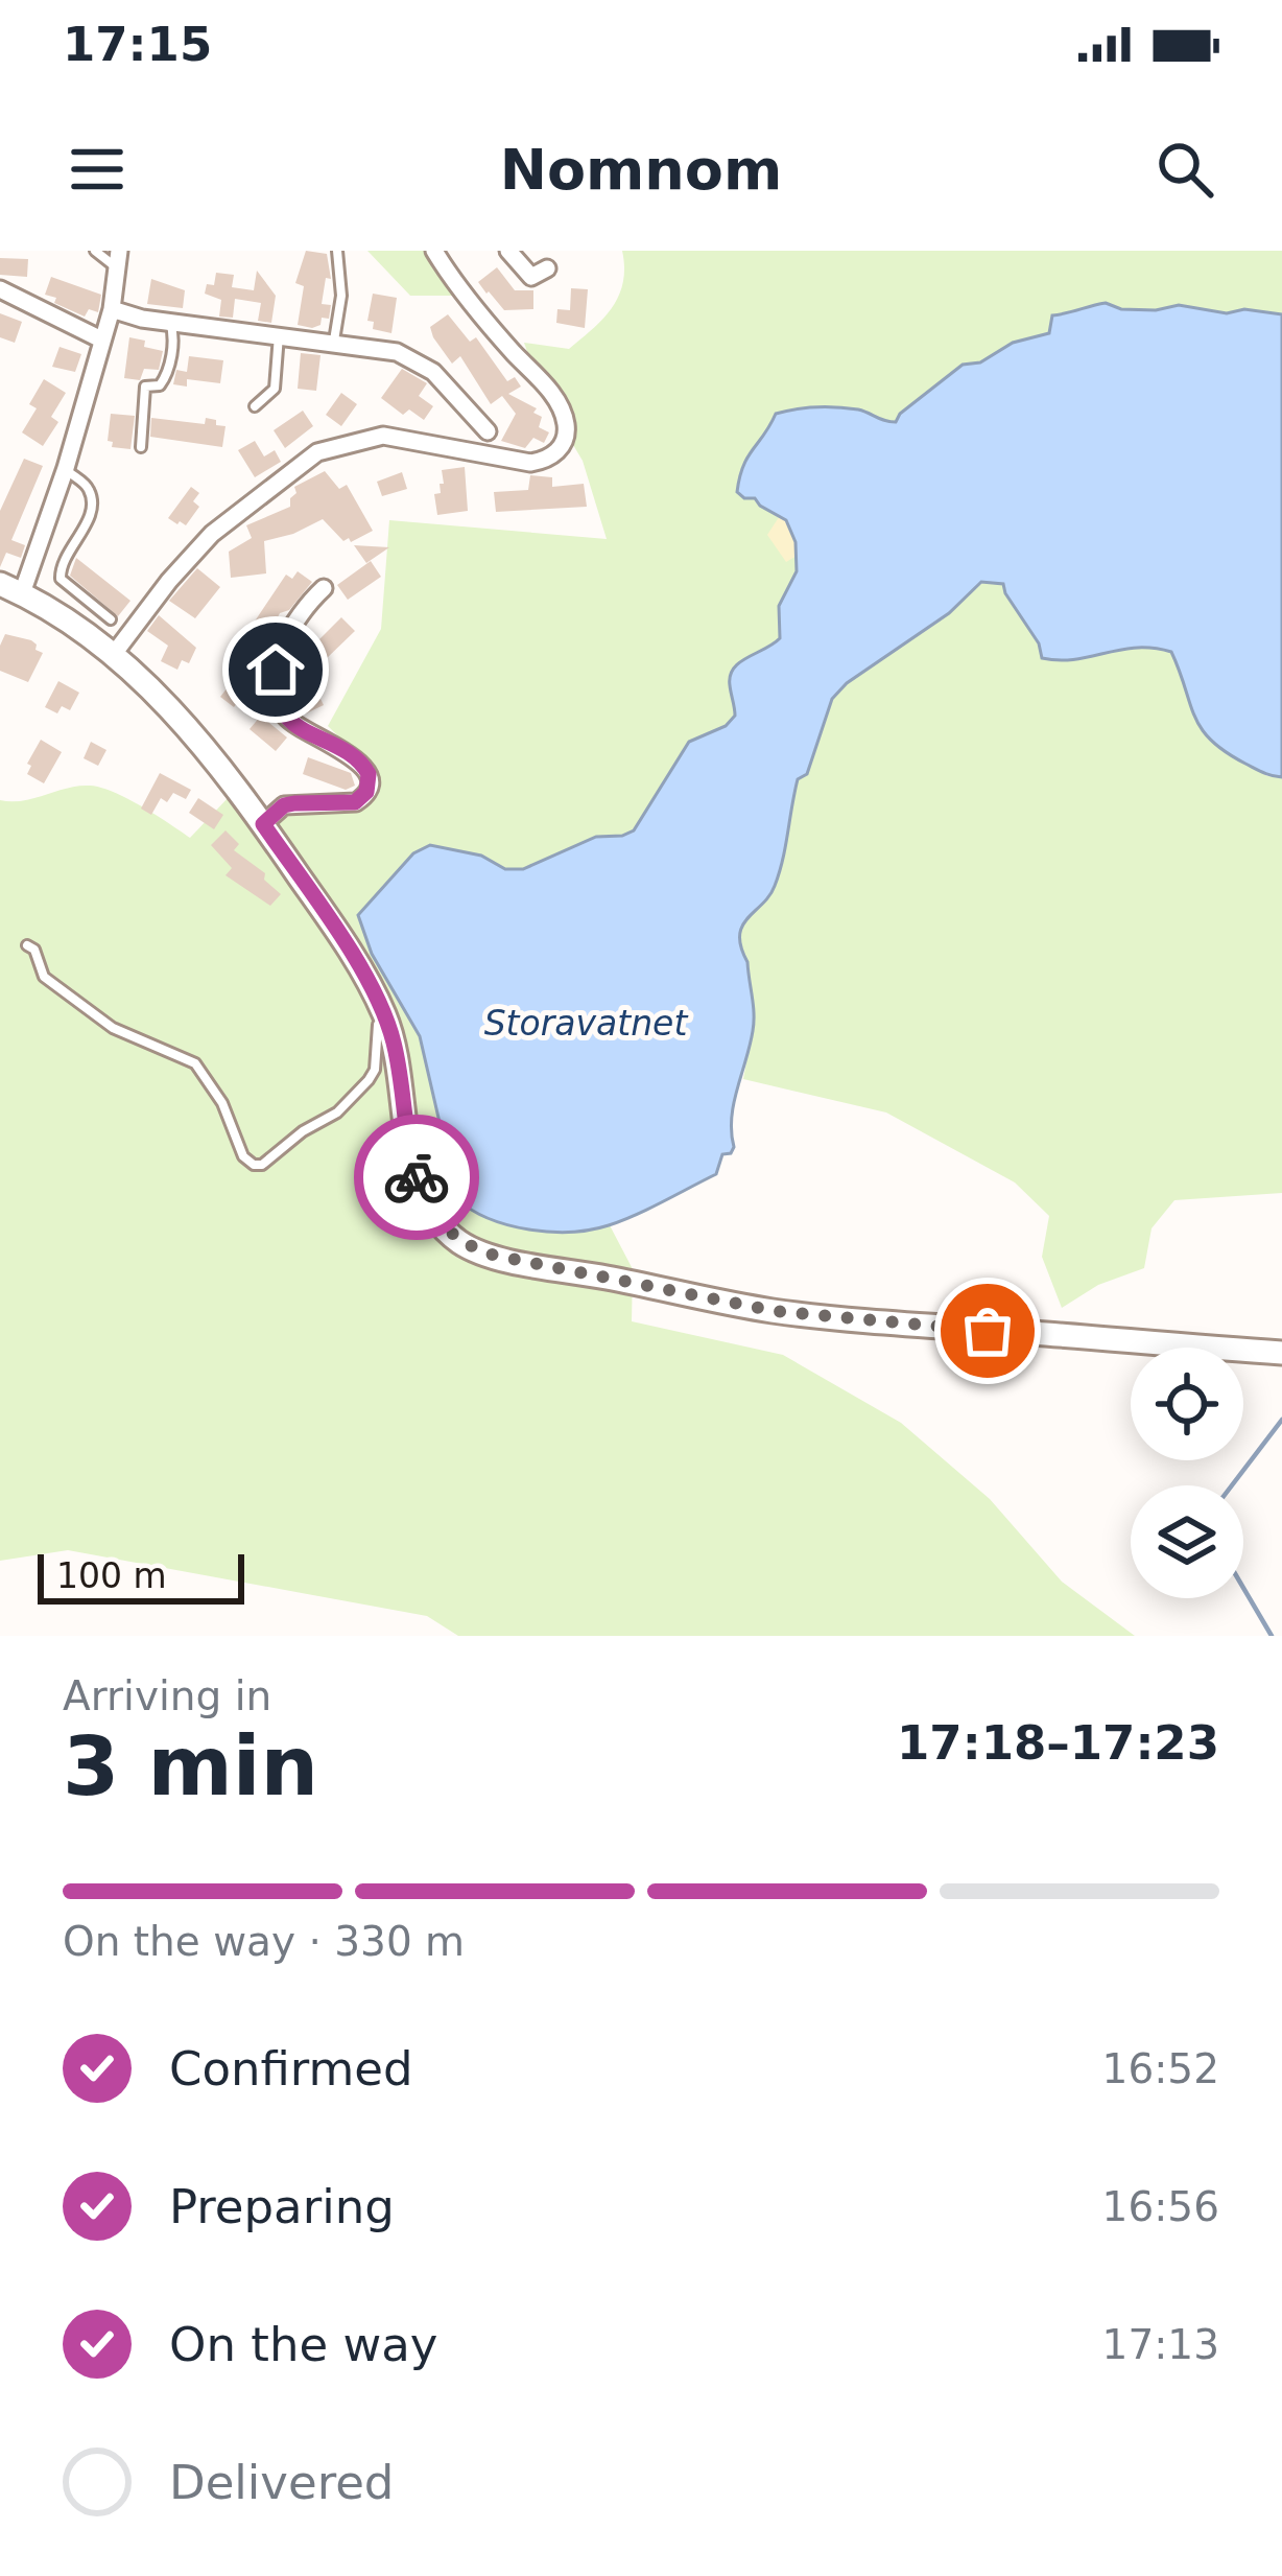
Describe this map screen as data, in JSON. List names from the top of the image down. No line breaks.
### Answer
{"water":["Storavatnet"],"scale_bar":"100 m","page":{"status":"17:15","header":"Nomnom","scale":"100 m","heading":["3 min","Arriving in","17:18–17:23"],"bar":"On the way · 330 m","list":[["Confirmed","16:52"],["Preparing","16:56"],["On the way","17:13"],"Delivered"]}}
